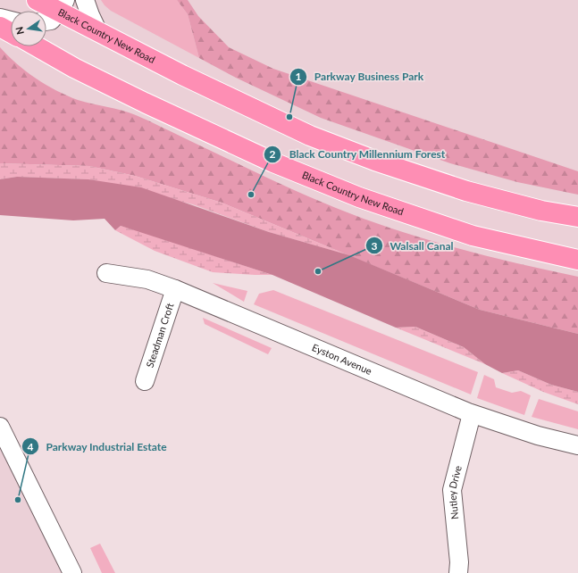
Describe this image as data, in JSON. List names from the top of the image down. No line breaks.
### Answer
{"streets":{"highway":["Black Country New Road"],"street":["Steadman Croft","Eyston Avenue","Nutley Drive"]},"crossings":[["Steadman Croft","Eyston Avenue"],["Eyston Avenue","Nutley Drive"]],"places":["Parkway Business Park","Black Country Millennium Forest","Walsall Canal","Parkway Industrial Estate"],"north":"left"}
